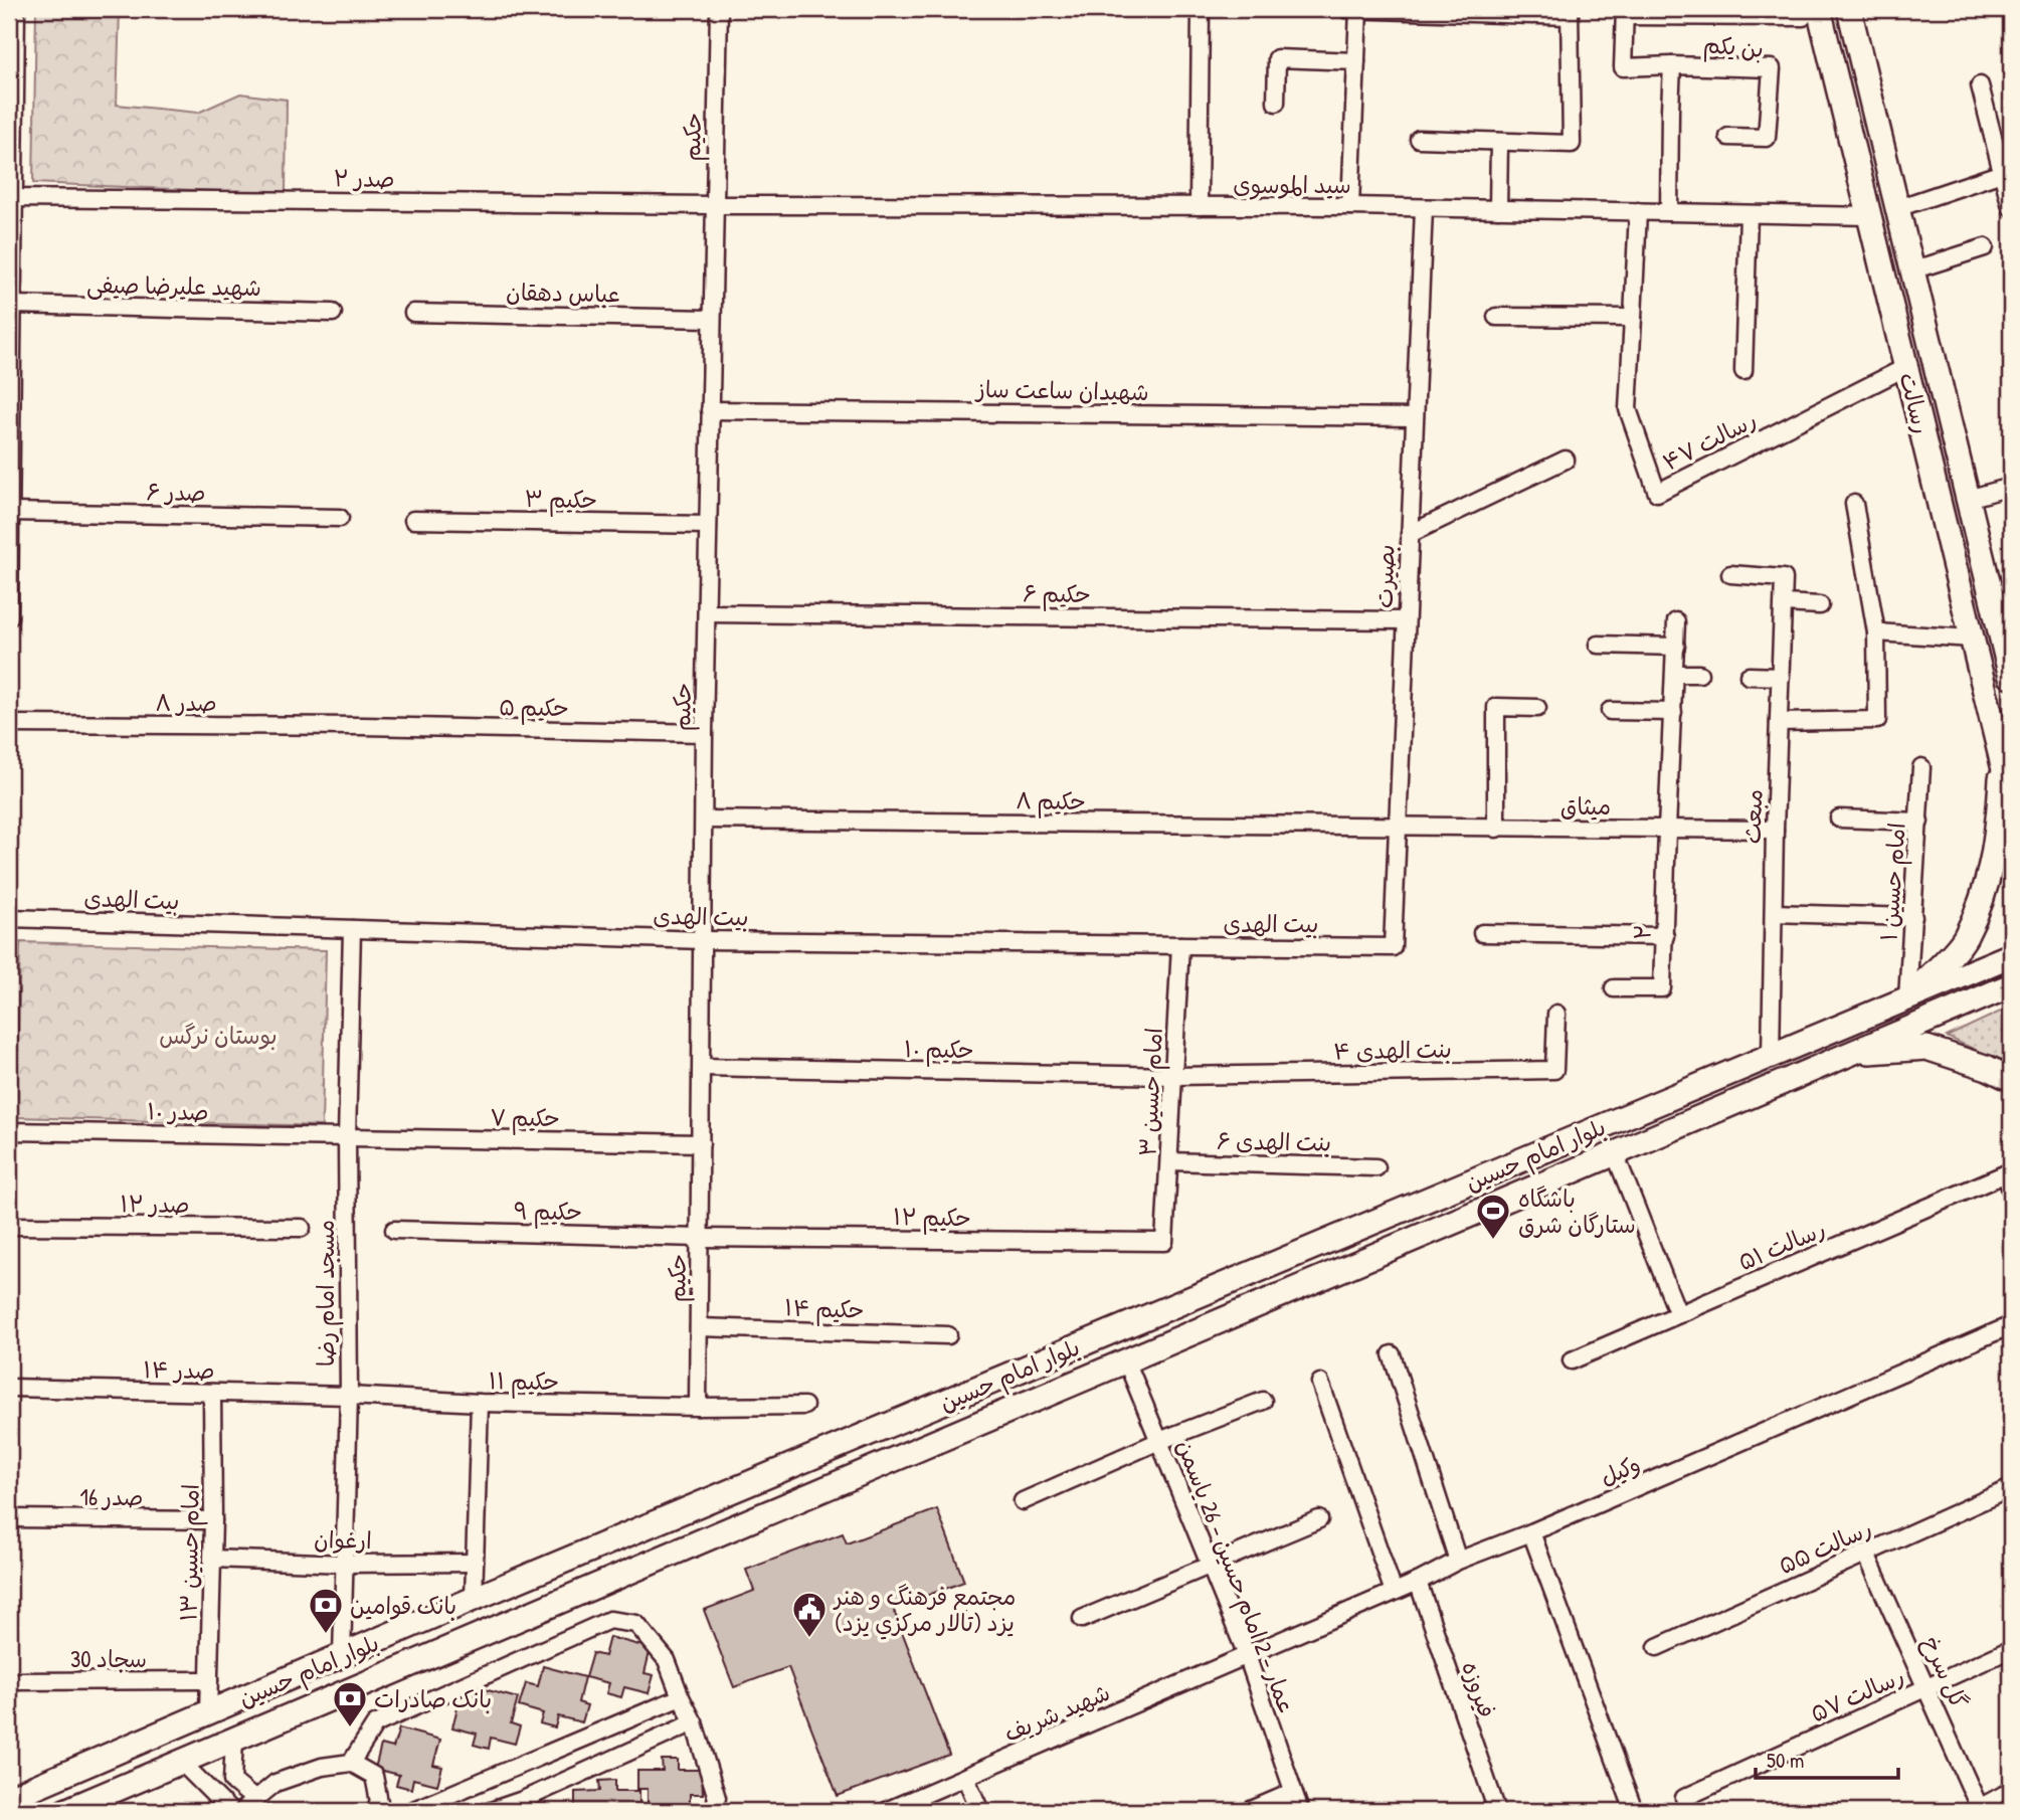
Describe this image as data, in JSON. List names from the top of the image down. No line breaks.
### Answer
{"streets":{"main road":["رسالت","بلوار امام حسین"],"street":["بن یکم","حکیم","صدر ۲","سید الموسوی","شهید علیرضا صیفی","عباس دهقان","شهیدان ساعت ساز","رسالت ۴۷","صدر ۶","حکیم ۳","بصیرت","حکیم ۶","صدر ۸","حکیم ۵","حکیم ۸","میثاق","مبعث","امام حسین ۱","بیت الهدی","۲","حکیم ۱۰","بنت الهدی ۴","امام حسین ۳","صدر ۱۰","حکیم ۷","بنت الهدی ۶","صدر ۱۲","حکیم ۹","حکیم ۱۲","رسالت ۵۱","مسجد امام رضا","حکیم ۱۴","صدر ۱۴","حکیم ۱۱","وکیل","صدر 16","ارغوان","رسالت ۵۵","امام حسین ۱۳","عمار - 2 امام حسین - 26 یاسمن","سجاد 30","گل سرخ","فیروزه","رسالت ۵۷","شهید شریف"]},"crossings":[["حکیم","صدر ۲"],["حکیم","سید الموسوی"],["حکیم","عباس دهقان"],["حکیم","شهیدان ساعت ساز"],["حکیم","حکیم ۳"],["حکیم","حکیم ۶"],["حکیم","حکیم ۵"],["حکیم","حکیم ۸"],["حکیم","بیت الهدی"],["حکیم","حکیم ۱۰"],["حکیم","حکیم ۷"],["حکیم","حکیم ۹"],["حکیم","حکیم ۱۲"],["حکیم","حکیم ۱۴"],["حکیم","حکیم ۱۱"],["صدر ۲","سید الموسوی"],["سید الموسوی","رسالت"],["سید الموسوی","بصیرت"],["شهیدان ساعت ساز","بصیرت"],["رسالت","رسالت ۴۷"],["بصیرت","حکیم ۶"],["بصیرت","حکیم ۸"],["بصیرت","میثاق"],["بصیرت","بیت الهدی"],["صدر ۸","حکیم ۵"],["حکیم ۸","میثاق"],["میثاق","مبعث"],["میثاق","۲"],["مبعث","بلوار امام حسین"],["امام حسین ۱","بلوار امام حسین"],["بیت الهدی","امام حسین ۳"],["بیت الهدی","مسجد امام رضا"],["حکیم ۱۰","بنت الهدی ۴"],["حکیم ۱۰","امام حسین ۳"],["بنت الهدی ۴","امام حسین ۳"],["امام حسین ۳","بنت الهدی ۶"],["امام حسین ۳","حکیم ۱۲"],["صدر ۱۰","حکیم ۷"],["صدر ۱۰","مسجد امام رضا"],["حکیم ۷","مسجد امام رضا"],["بلوار امام حسین","مسجد امام رضا"],["بلوار امام حسین","امام حسین ۱۳"],["بلوار امام حسین","عمار - 2 امام حسین - 26 یاسمن"],["حکیم ۹","حکیم ۱۲"],["مسجد امام رضا","صدر ۱۴"],["مسجد امام رضا","حکیم ۱۱"],["مسجد امام رضا","ارغوان"],["صدر ۱۴","حکیم ۱۱"],["صدر ۱۴","امام حسین ۱۳"],["وکیل","عمار - 2 امام حسین - 26 یاسمن"],["وکیل","فیروزه"],["وکیل","شهید شریف"],["صدر 16","امام حسین ۱۳"],["ارغوان","امام حسین ۱۳"],["رسالت ۵۵","گل سرخ"],["امام حسین ۱۳","سجاد 30"],["عمار - 2 امام حسین - 26 یاسمن","شهید شریف"],["گل سرخ","رسالت ۵۷"]],"parks":["بوستان نرگس"],"places":{"sports":["باشگاه ستارگان شرق"],"bank":["بانک قوامین","بانک صادرات"],"public building":["مجتمع فرهنگ و هنر یزد (تالار مركزي یزد)"]},"scale_bar":"50 m"}
